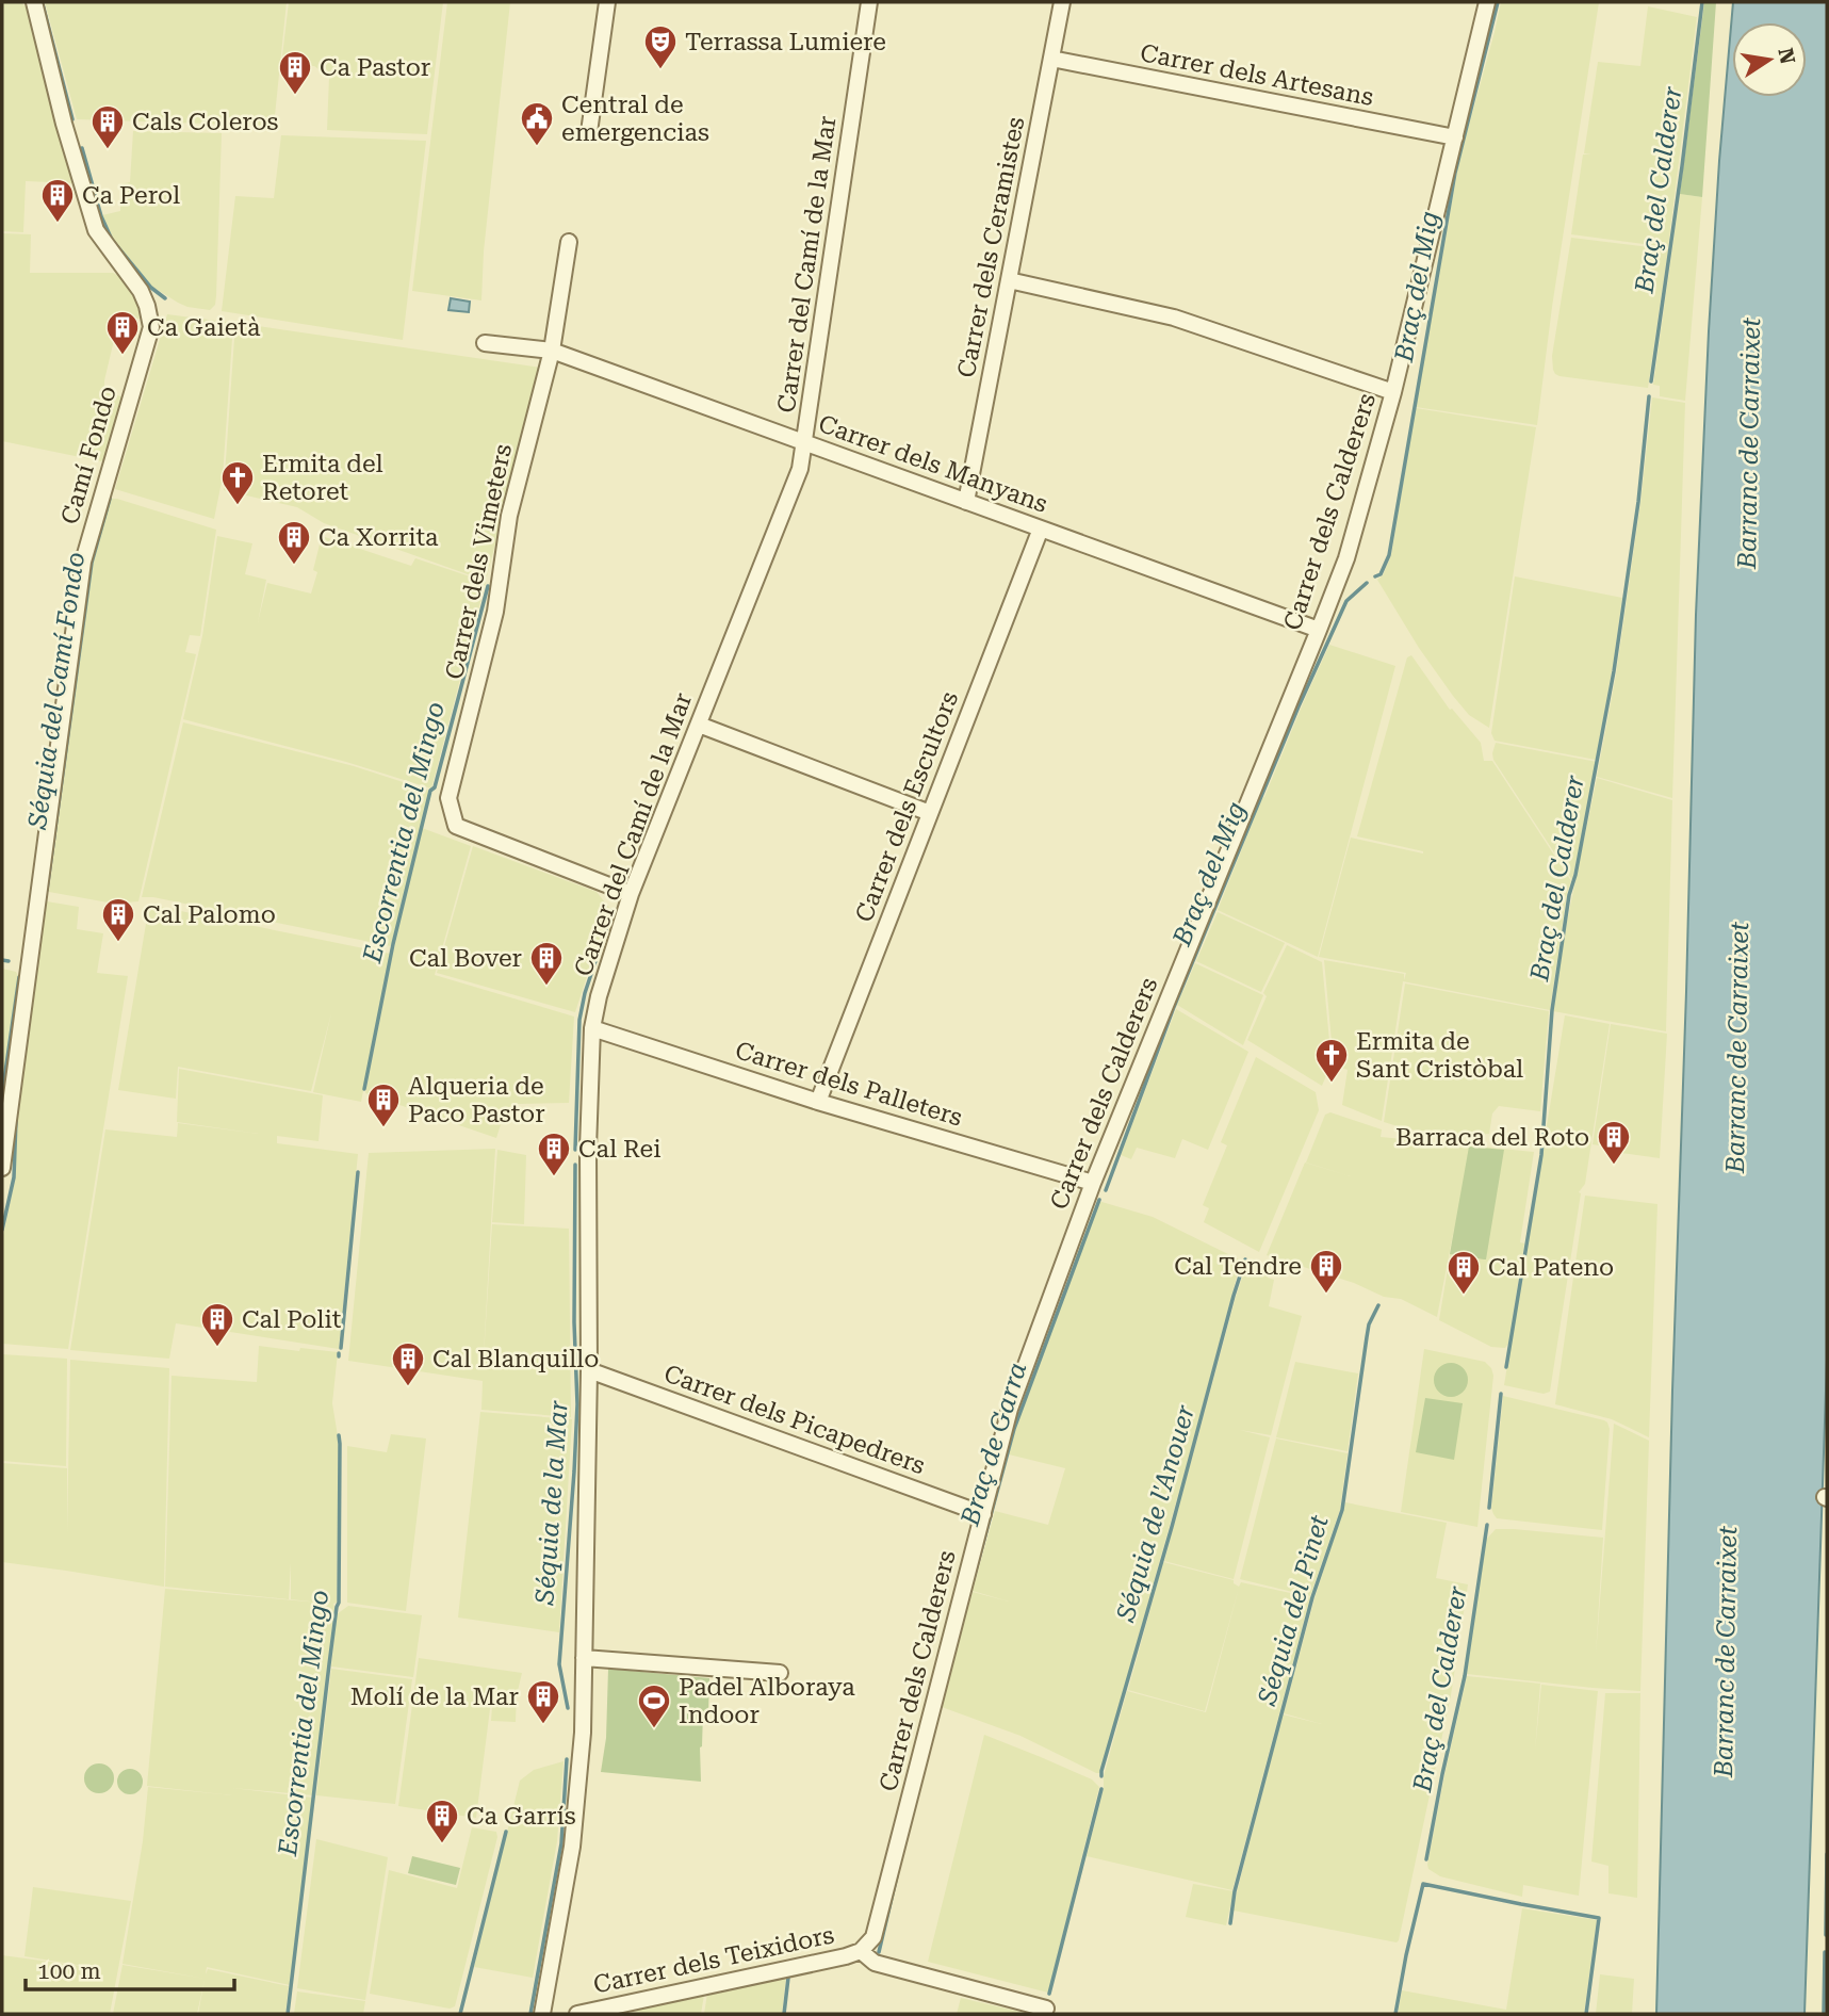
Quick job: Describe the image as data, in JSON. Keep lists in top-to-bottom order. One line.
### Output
{"streets":{"street":["Carrer dels Artesans","Carrer dels Ceramistes","Carrer del Camí de la Mar","Camí Fondo","Carrer dels Manyans","Carrer dels Calderers","Carrer dels Vimeters","Carrer dels Escultors","Carrer dels Palleters","Carrer dels Picapedrers","Carrer dels Teixidors"]},"crossings":[["Carrer dels Artesans","Carrer dels Ceramistes"],["Carrer dels Artesans","Carrer dels Calderers"],["Carrer dels Ceramistes","Carrer dels Manyans"],["Carrer del Camí de la Mar","Carrer dels Manyans"],["Carrer del Camí de la Mar","Carrer dels Vimeters"],["Carrer del Camí de la Mar","Carrer dels Palleters"],["Carrer del Camí de la Mar","Carrer dels Picapedrers"],["Carrer dels Manyans","Carrer dels Calderers"],["Carrer dels Manyans","Carrer dels Vimeters"],["Carrer dels Manyans","Carrer dels Escultors"],["Carrer dels Calderers","Carrer dels Palleters"],["Carrer dels Calderers","Carrer dels Picapedrers"],["Carrer dels Calderers","Carrer dels Teixidors"],["Carrer dels Escultors","Carrer dels Palleters"]],"water":["Braç del Calderer","Braç del Mig","Barranc de Carraixet","Séquia del Camí Fondo","Escorrentia del Mingo","Braç de Garra","Séquia de la Mar","Séquia de l'Anouer","Séquia del Pinet"],"places":{"theatre":["Terrassa Lumiere"],"building":["Ca Pastor","Cals Coleros","Ca Perol","Ca Gaietà","Ca Xorrita","Cal Palomo","Cal Bover","Alqueria de Paco Pastor","Barraca del Roto","Cal Rei","Cal Tendre","Cal Pateno","Cal Polit","Cal Blanquillo","Molí de la Mar","Ca Garrís"],"public building":["Central de emergencias"],"church":["Ermita del Retoret","Ermita de Sant Cristòbal"],"sports":["Padel Alboraya Indoor"]},"scale_bar":"100 m","north":"right"}
